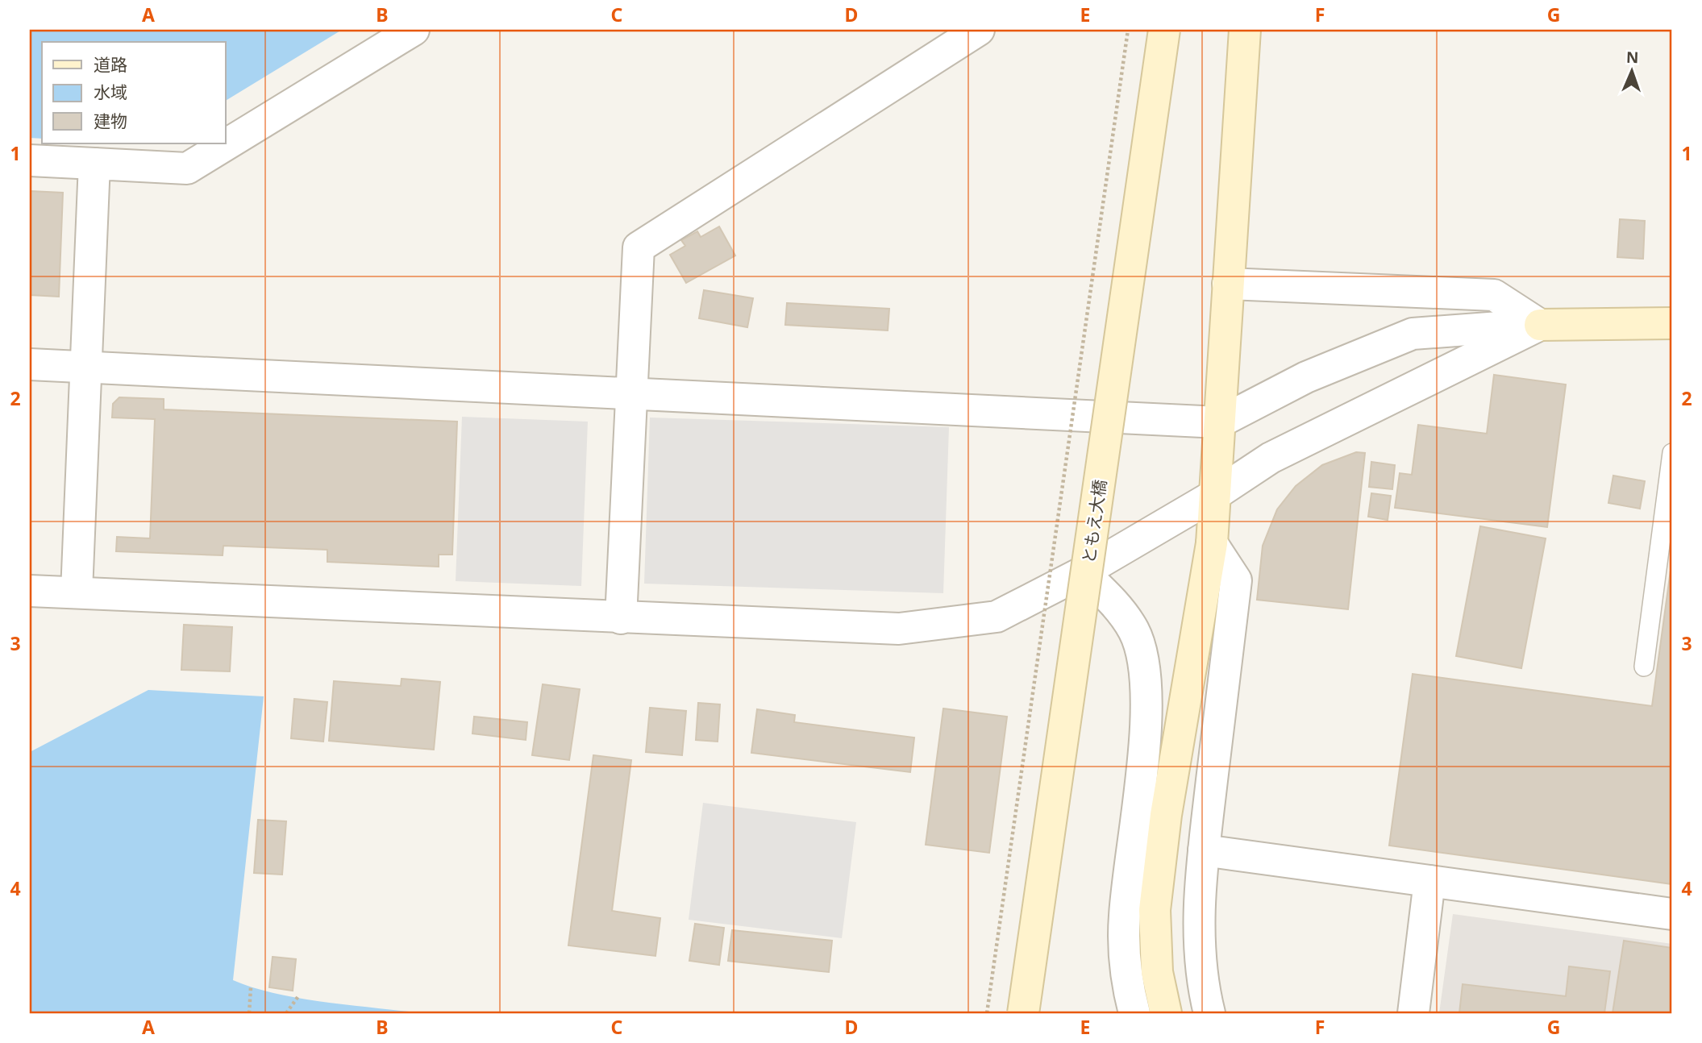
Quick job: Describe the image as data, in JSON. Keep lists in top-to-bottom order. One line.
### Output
{"streets":{"street":["ともえ大橋"]},"legend":["道路","水域","建物"],"north":"top","grid":{"columns":["A","B","C","D","E","F","G"],"rows":["1","2","3","4"]}}
